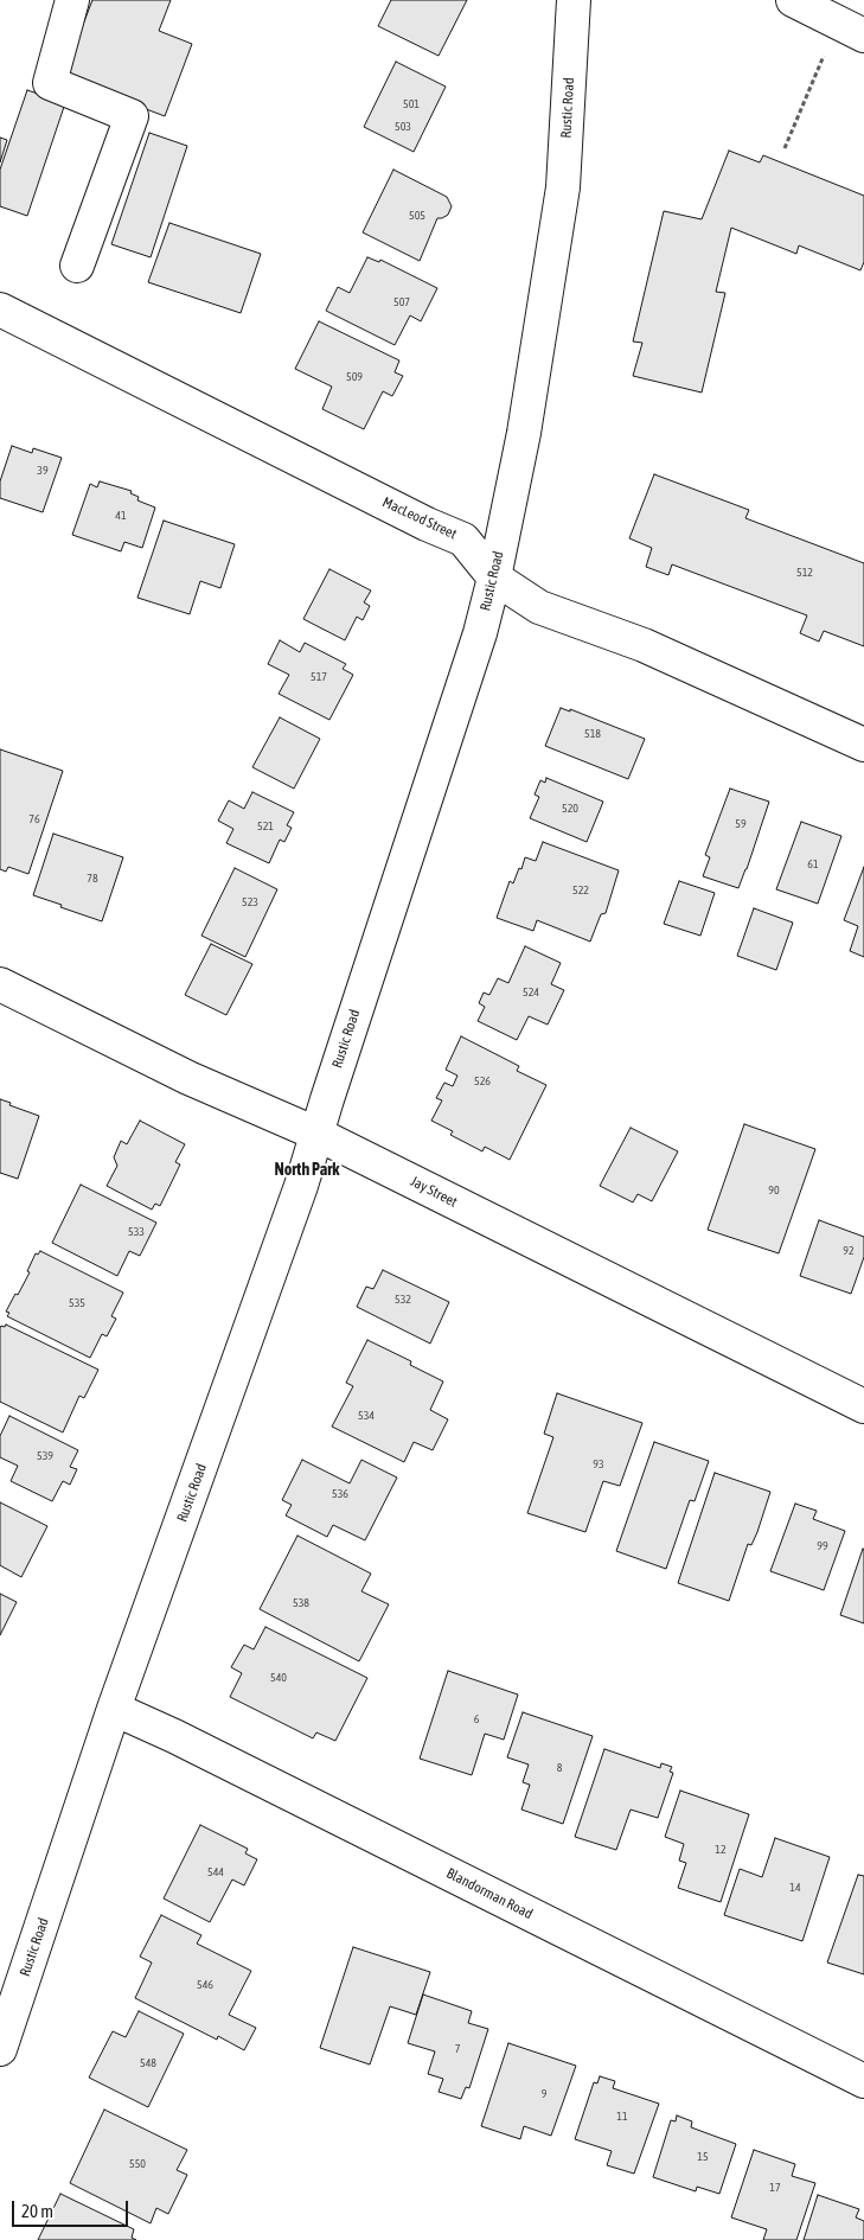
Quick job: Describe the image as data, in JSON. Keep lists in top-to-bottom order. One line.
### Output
{"streets":{"street":["Rustic Road","MacLeod Street","Jay Street","Blandorman Road"]},"crossings":[["Rustic Road","MacLeod Street"],["Rustic Road","Jay Street"],["Rustic Road","Blandorman Road"]],"districts":["North Park"],"house_numbers":["501","503","505","507","509","39","41","512","517","518","520","76","59","521","61","78","522","523","524","526","90","533","92","532","535","534","539","93","536","99","538","540","6","8","12","544","14","546","7","548","9","11","15","550","17"],"scale_bar":"20 m"}
